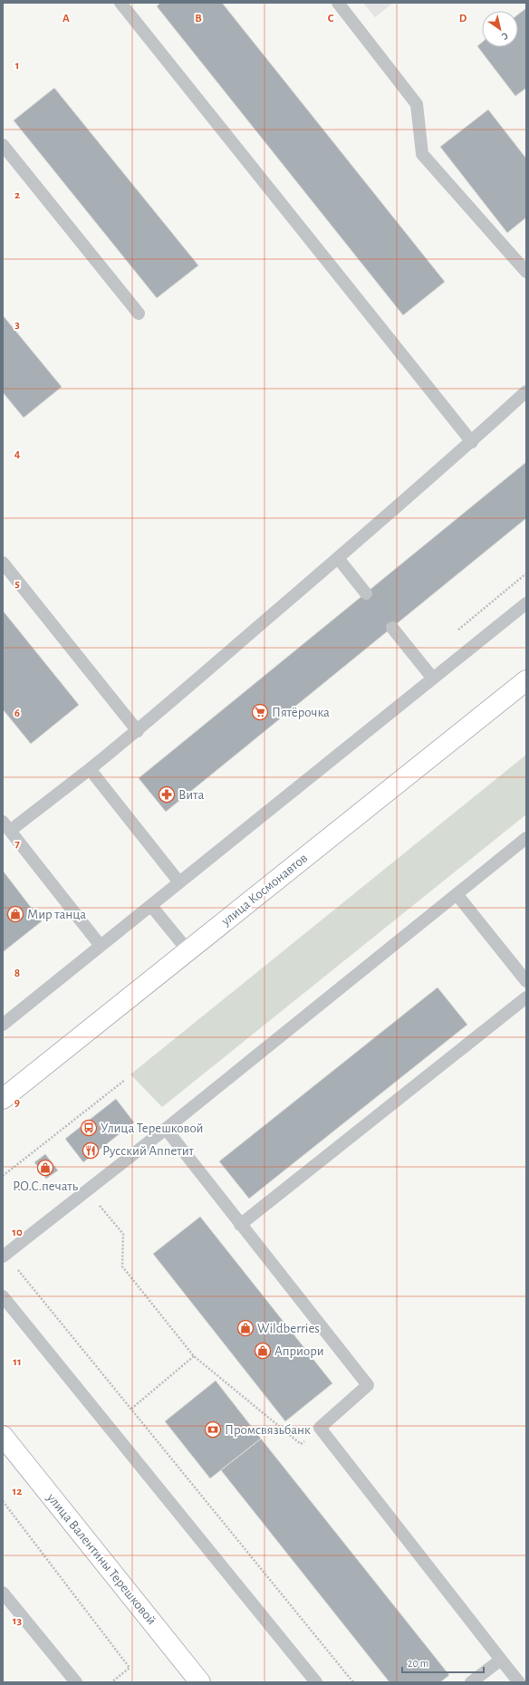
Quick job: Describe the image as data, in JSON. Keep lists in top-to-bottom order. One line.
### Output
{"streets":{"main road":["улица Космонавтов","улица Валентины Терешковой"]},"places":{"supermarket":["Пятёрочка"],"pharmacy":["Вита"],"shop":["Мир танца","Р.О.С.печать","Wildberries","Априори"],"bus stop":["Улица Терешковой"],"restaurant":["Русский Аппетит"],"bank":["Промсвязьбанк"]},"scale_bar":"20 m","north":"bottom right","grid":{"columns":["A","B","C","D"],"rows":["1","2","3","4","5","6","7","8","9","10","11","12","13"]}}
